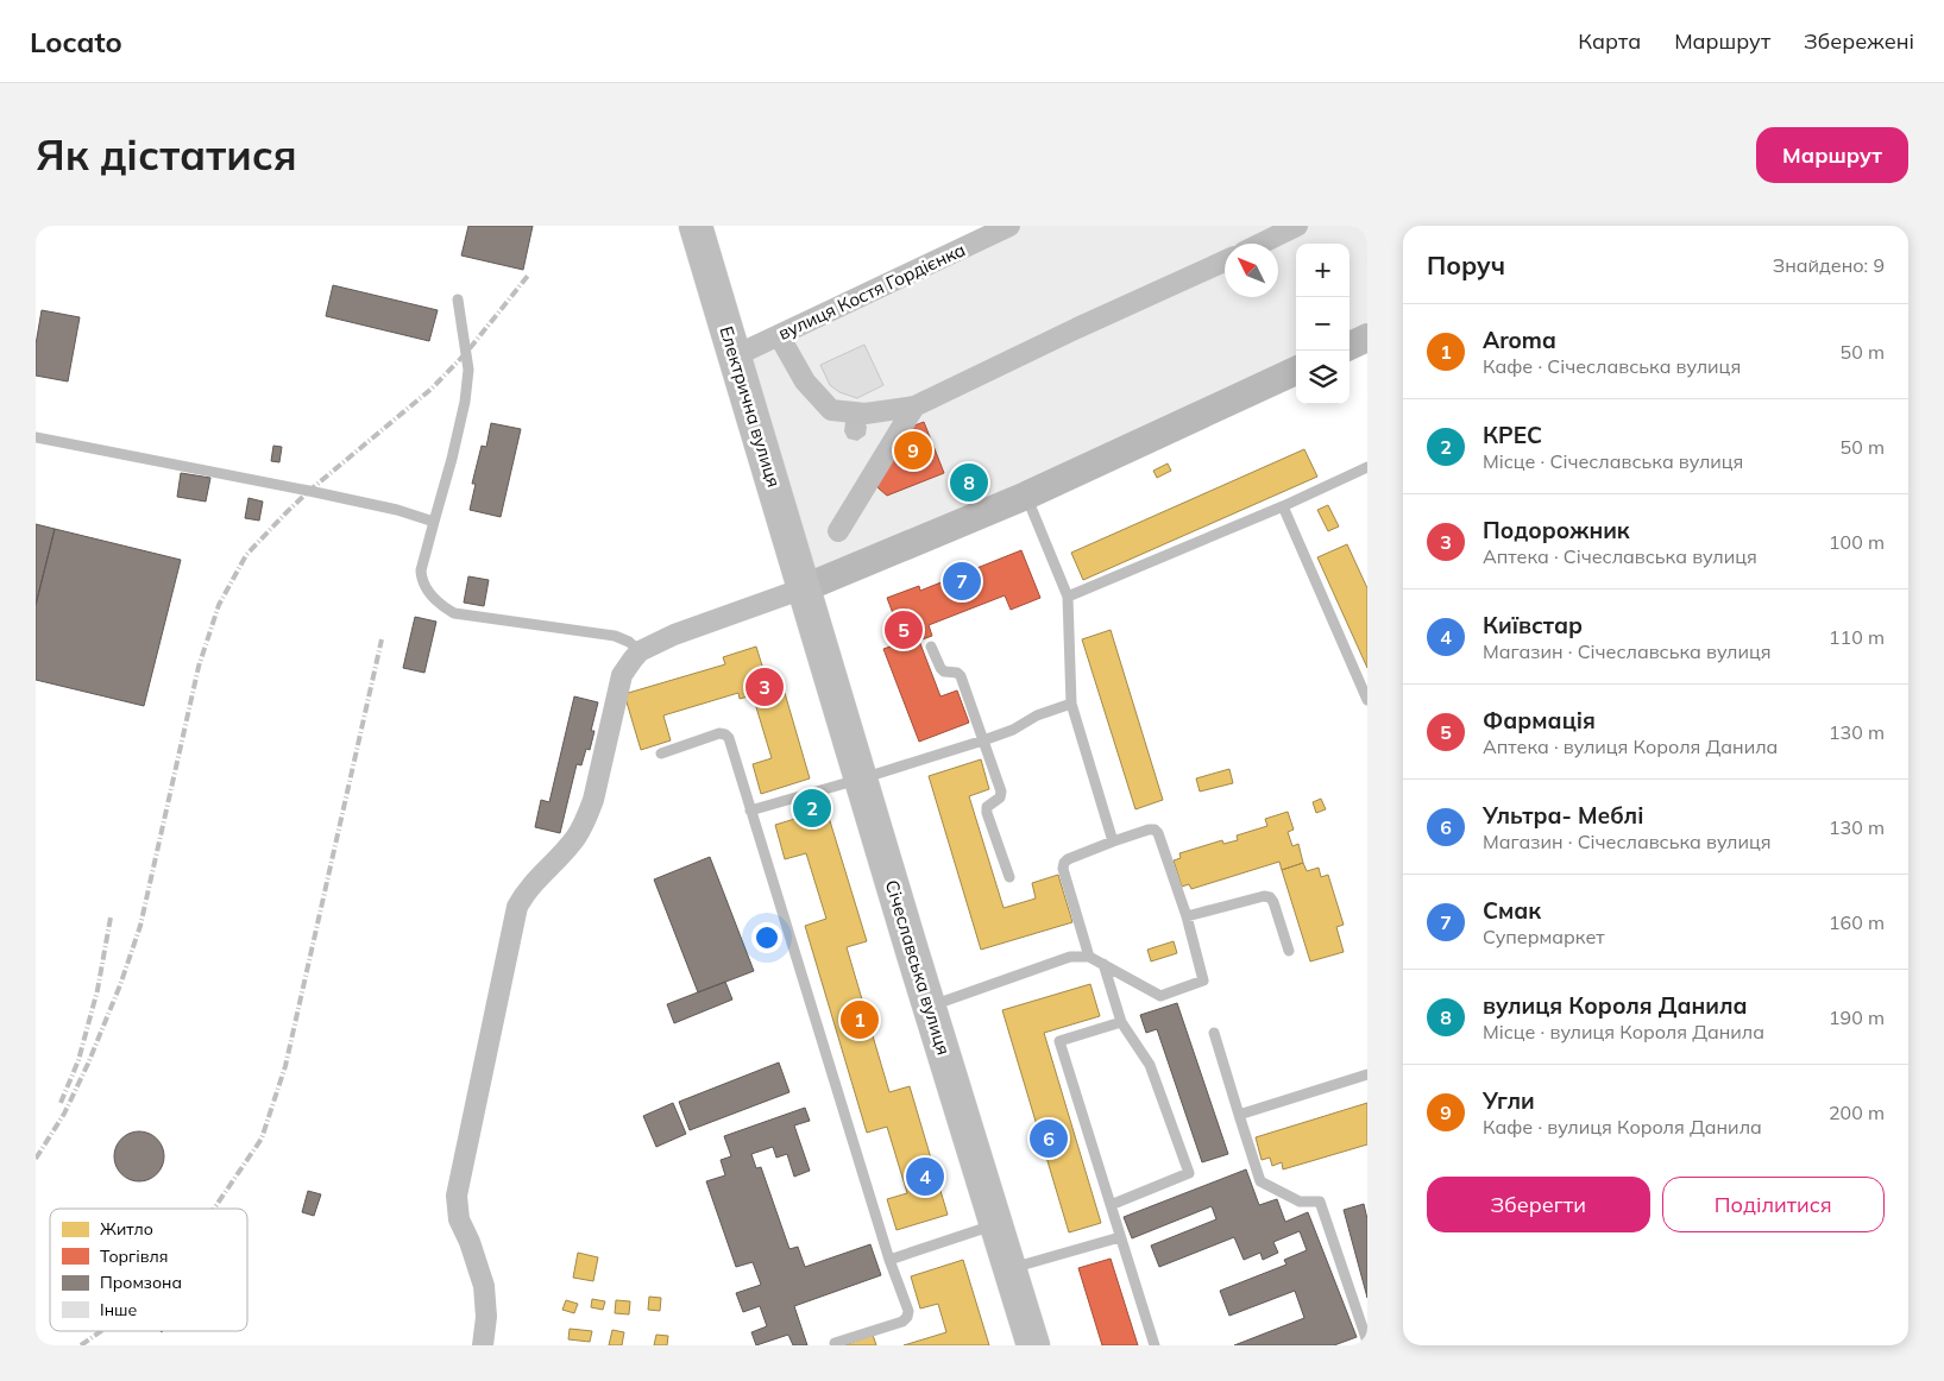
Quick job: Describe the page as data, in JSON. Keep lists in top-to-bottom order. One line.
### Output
{"streets":{"main road":["Електрична вулиця","Січеславська вулиця"],"street":["вулиця Костя Гордієнка"]},"crossings":[["вулиця Костя Гордієнка","Електрична вулиця"],["Електрична вулиця","Січеславська вулиця"]],"legend":["Житло","Торгівля","Промзона","Інше"],"north":"top left","page":{"header":"Locato","nav":["Карта","Маршрут","Збережені"],"buttons":["Маршрут",["Зберегти","Поділитися"]],"title":"Як дістатися","heading":["Поруч","Знайдено: 9"],"map_buttons":["+","−"],"list":[{"mark":"1","name":"Aroma","note":"Кафе · Січеславська вулиця","value":"50 m"},{"mark":"2","name":"КРЕС","note":"Місце · Січеславська вулиця","value":"50 m"},{"mark":"3","name":"Подорожник","note":"Аптека · Січеславська вулиця","value":"100 m"},{"mark":"4","name":"Київстар","note":"Магазин · Січеславська вулиця","value":"110 m"},{"mark":"5","name":"Фармація","note":"Аптека · вулиця Короля Данила","value":"130 m"},{"mark":"6","name":"Ультра- Меблі","note":"Магазин · Січеславська вулиця","value":"130 m"},{"mark":"7","name":"Смак","note":"Супермаркет","value":"160 m"},{"mark":"8","name":"вулиця Короля Данила","note":"Місце · вулиця Короля Данила","value":"190 m"},{"mark":"9","name":"Угли","note":"Кафе · вулиця Короля Данила","value":"200 m"}],"pins":["9","8","7","5","3","2","1","6","4"]}}
